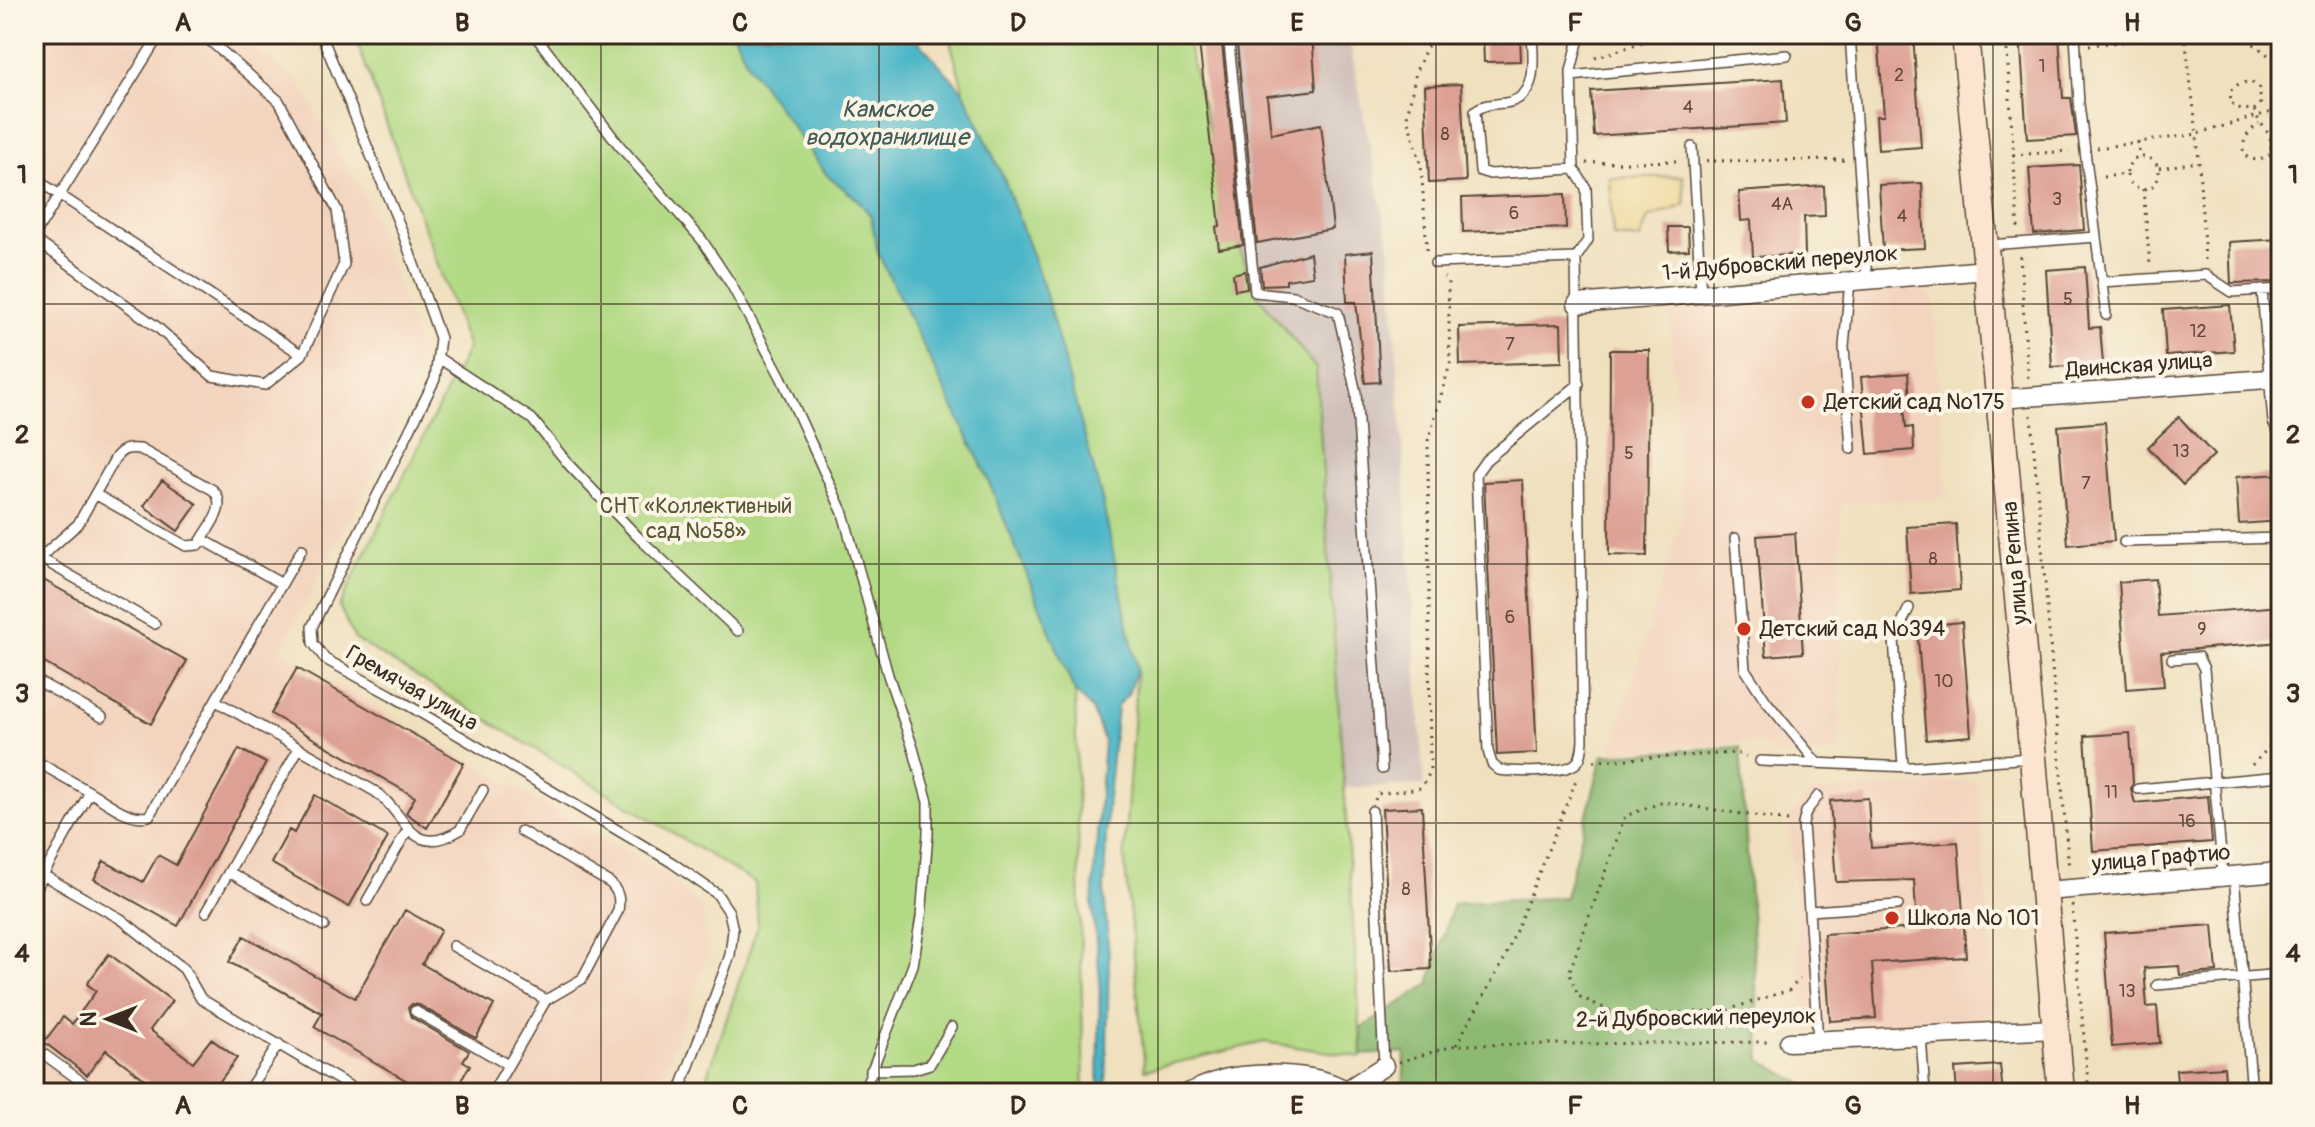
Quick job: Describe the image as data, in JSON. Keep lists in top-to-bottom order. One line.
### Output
{"streets":{"main road":["улица Репина"],"street":["1-й Дубровский переулок","Двинская улица","улица Графтио","2-й Дубровский переулок"],"lane":["Гремячая улица"]},"crossings":[["1-й Дубровский переулок","улица Репина"],["Двинская улица","улица Репина"],["улица Репина","улица Графтио"],["улица Репина","2-й Дубровский переулок"]],"water":["Камское водохранилище"],"parks":["СНТ «Коллективный сад №58»"],"places":["Детский сад №175","Детский сад №394","Школа № 101"],"house_numbers":["1","2","4","8","3","4А","6","4","5","12","7","13","5","7","8","6","9","10","11","16","8","13"],"north":"left","grid":{"columns":["A","B","C","D","E","F","G","H"],"rows":["1","2","3","4"]}}
